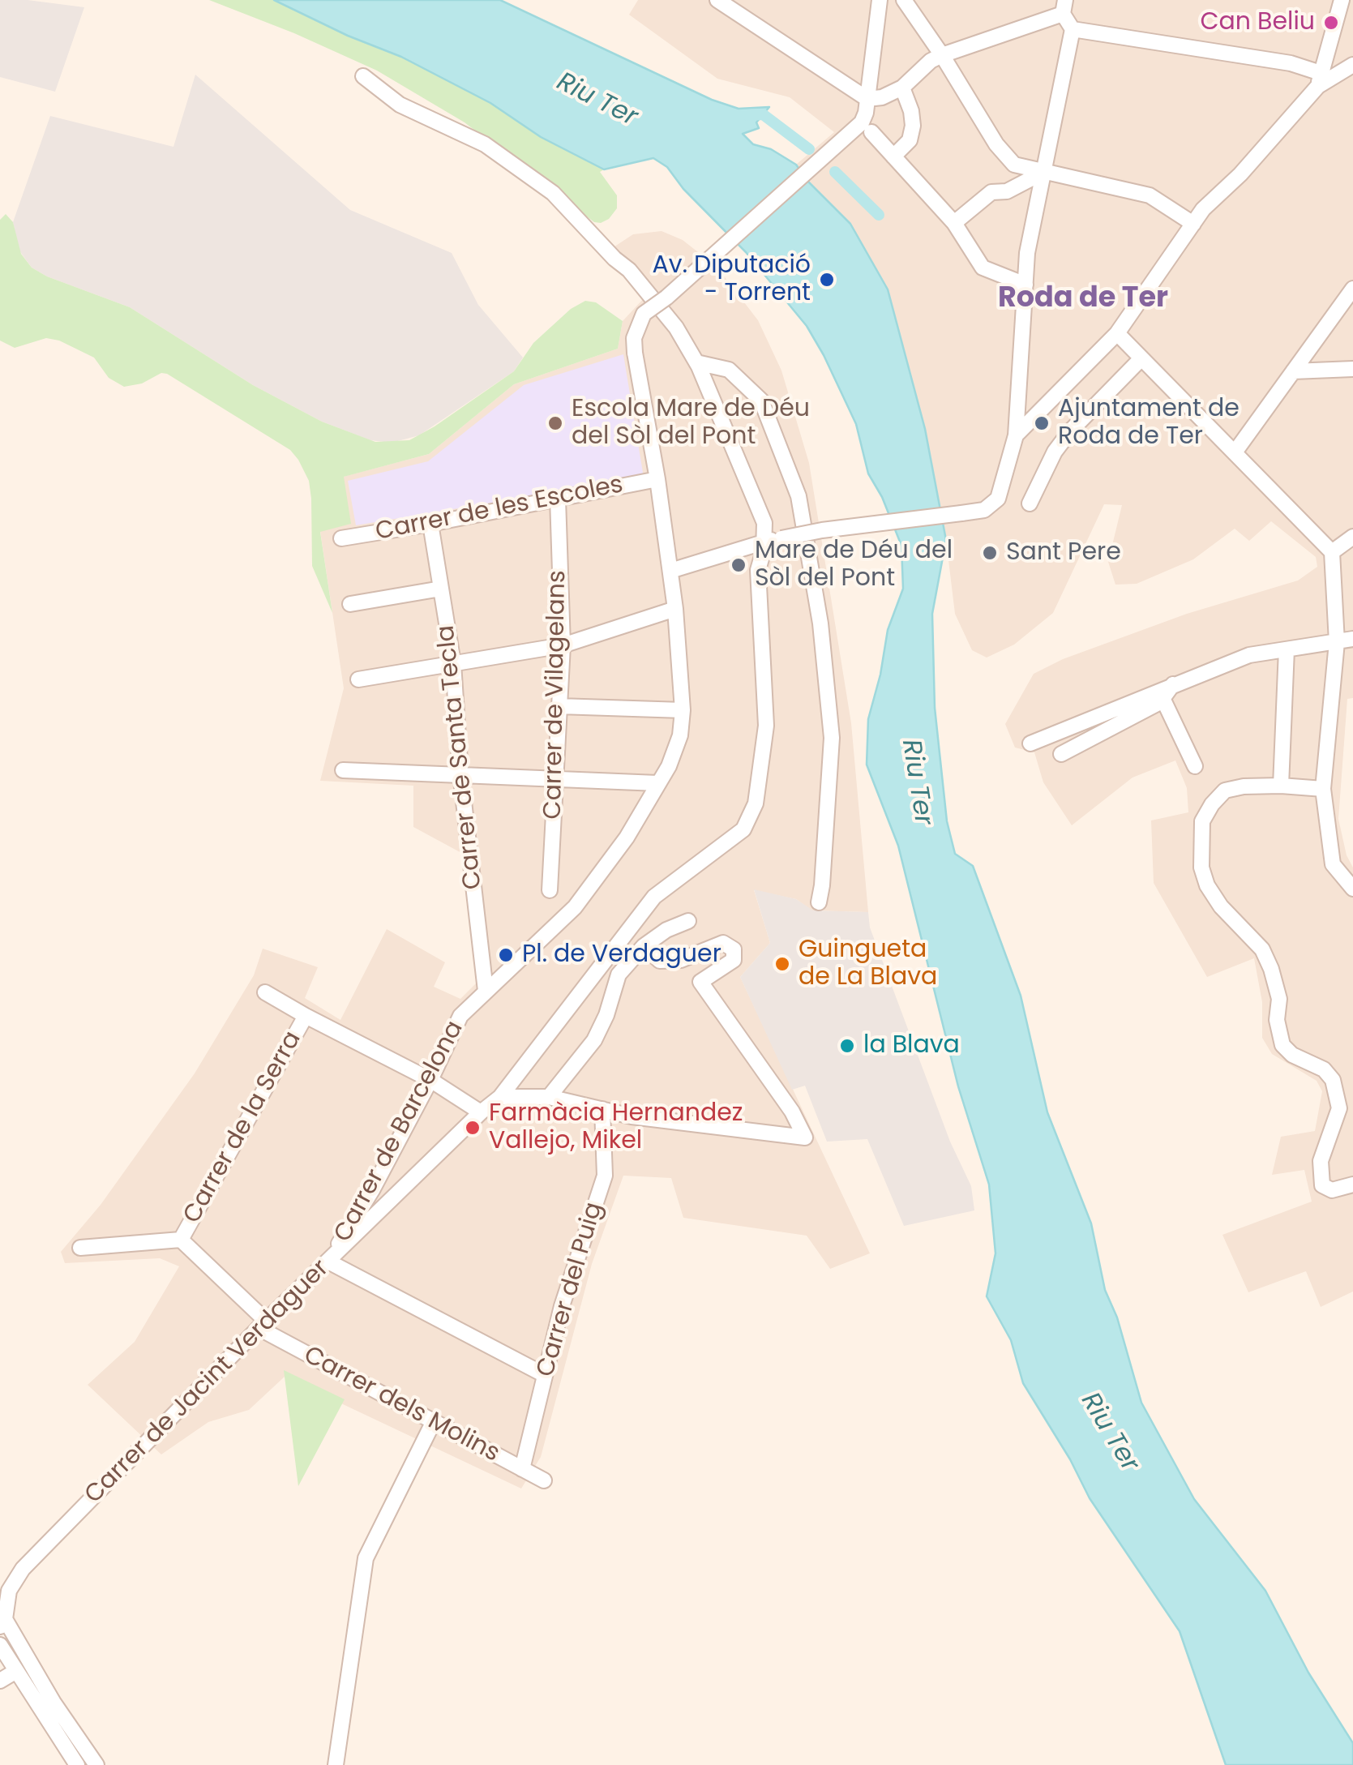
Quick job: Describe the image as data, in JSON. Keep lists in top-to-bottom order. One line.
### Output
{"streets":{"street":["Carrer de les Escoles","Carrer de Vilagelans","Carrer de Santa Tecla","Carrer de la Serra","Carrer de Barcelona","Carrer del Puig","Carrer de Jacint Verdaguer","Carrer dels Molins"]},"crossings":[["Carrer de les Escoles","Carrer de Vilagelans"],["Carrer de les Escoles","Carrer de Santa Tecla"],["Carrer de les Escoles","Carrer de Barcelona"],["Carrer de Santa Tecla","Carrer de Barcelona"],["Carrer de la Serra","Carrer de Jacint Verdaguer"],["Carrer de la Serra","Carrer dels Molins"],["Carrer de Barcelona","Carrer de Jacint Verdaguer"],["Carrer del Puig","Carrer dels Molins"],["Carrer de Jacint Verdaguer","Carrer dels Molins"]],"districts":["Roda de Ter"],"water":["Riu Ter"],"places":["Can Beliu","Av. Diputació - Torrent","Escola Mare de Déu del Sòl del Pont","Ajuntament de Roda de Ter","Sant Pere","Mare de Déu del Sòl del Pont","Pl. de Verdaguer","Guingueta de La Blava","la Blava","Farmàcia Hernandez Vallejo, Mikel"]}
